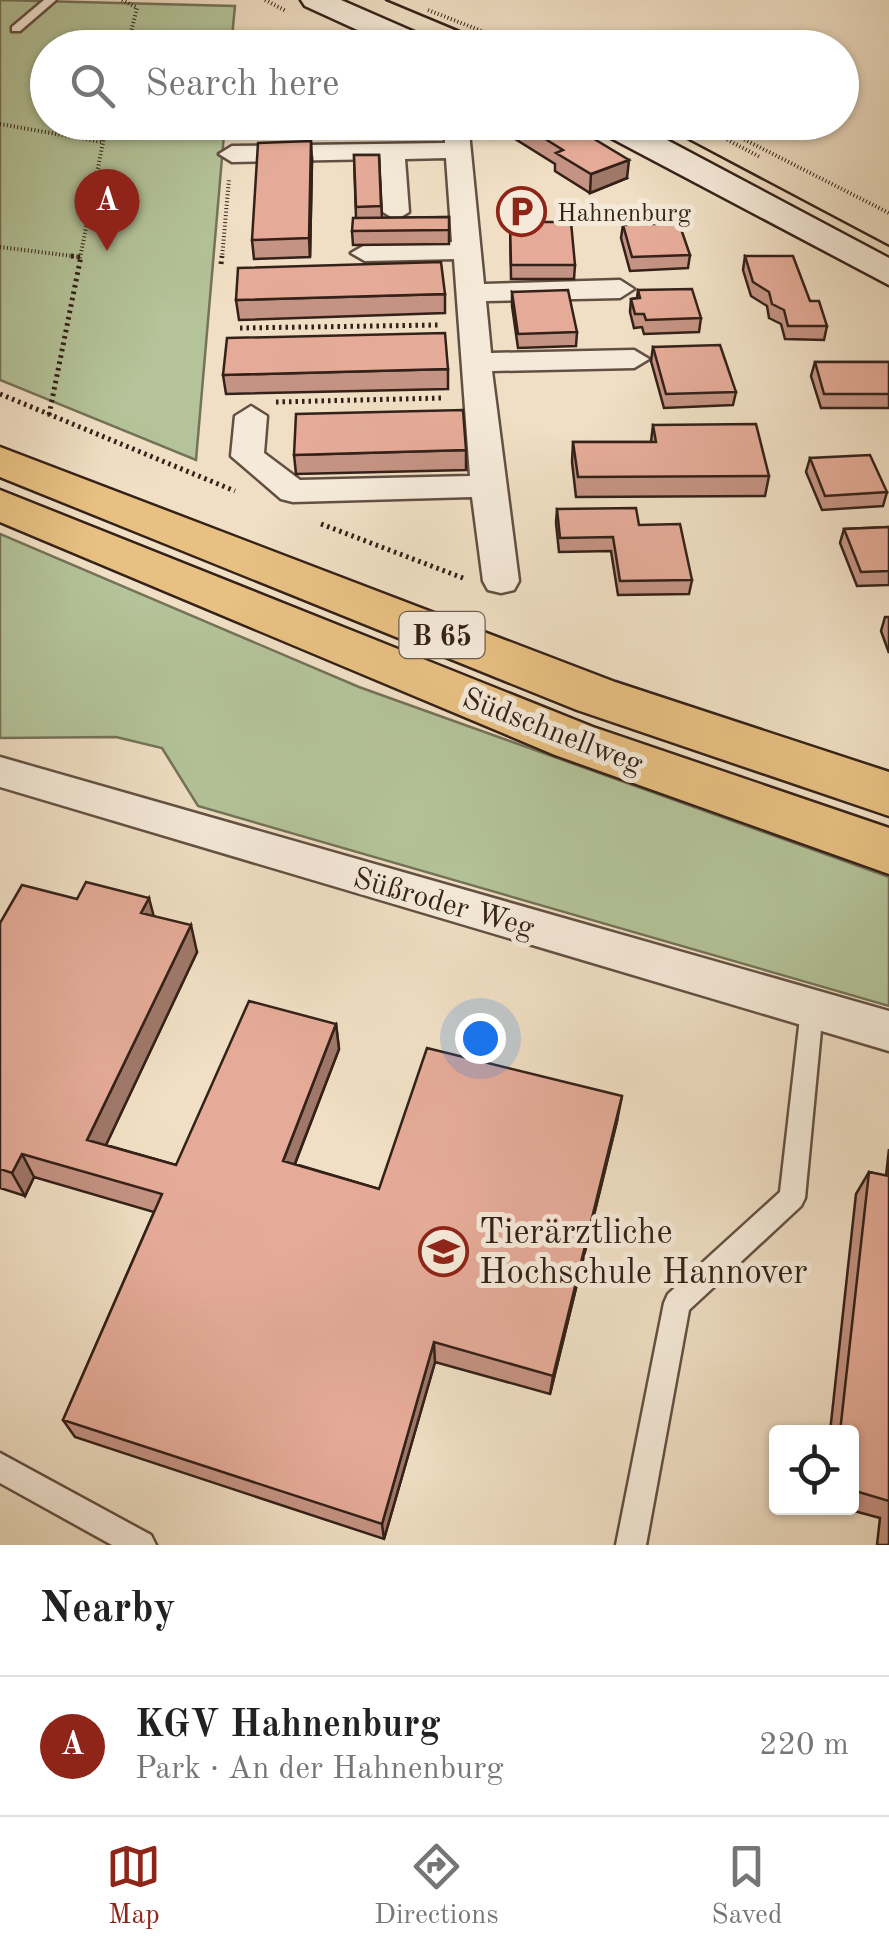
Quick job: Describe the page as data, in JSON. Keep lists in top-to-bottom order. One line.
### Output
{"streets":{"highway":["B 65","Südschnellweg"],"street":["Süßroder Weg"]},"places":{"parking":["Hahnenburg"],"school or university":["Tierärztliche Hochschule Hannover"]},"page":{"search":"Search here","pins":"A","heading":"Nearby","list":[{"mark":"A","name":"KGV Hahnenburg","note":"Park · An der Hahnenburg","value":"220 m"}],"nav":["Map","Directions","Saved"]}}
